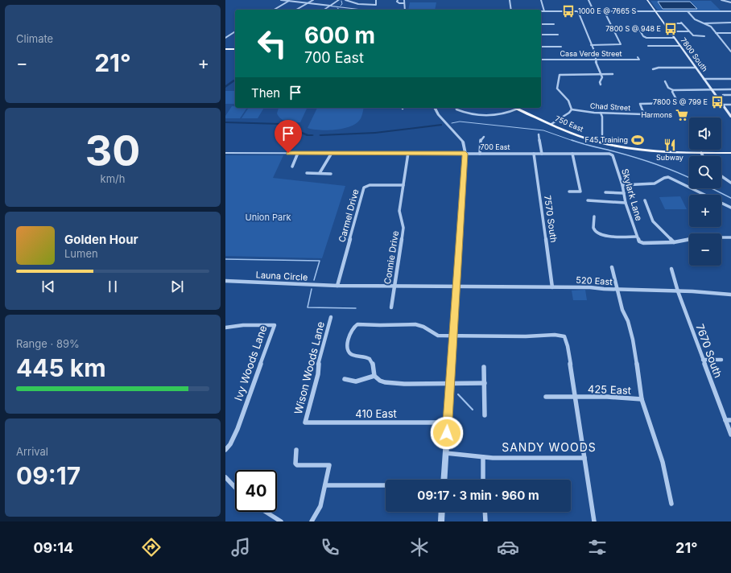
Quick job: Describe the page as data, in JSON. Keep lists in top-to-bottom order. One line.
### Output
{"streets":{"main road":["7800 South","750 East"],"street":["Casa Verde Street","Chad Street","700 East","Skylark Lane","Carmel Drive","7570 South","Connie Drive","Launa Circle","520 East","7670 South","Ivy Woods Lane","Wison Woods Lane","425 East","410 East"]},"crossings":[["700 East","Skylark Lane"],["700 East","7570 South"],["700 East","Connie Drive"],["Carmel Drive","Connie Drive"],["Carmel Drive","Launa Circle"],["7570 South","520 East"],["Connie Drive","Launa Circle"],["Connie Drive","520 East"],["Launa Circle","520 East"],["520 East","7670 South"],["Wison Woods Lane","410 East"]],"districts":["SANDY WOODS"],"parks":["Union Park"],"places":{"bus stop":["1000 E @ 7665 S","7800 S @ 948 E","7800 S @ 799 E"],"supermarket":["Harmons"],"sports":["F45 Training"],"restaurant":["Subway"]},"page":{"tile":["Climate",["30","km/h"],["Range · 89%","445 km"],["Arrival","09:17"]],"turn":["600 m","700 East"],"heat":["−","21°","+"],"then":"Then","map_buttons":["+","−"],"song":["Golden Hour","Lumen"],"limit":"40","trip":"09:17 · 3 min · 960 m","tabs":["09:14","21°"]}}
